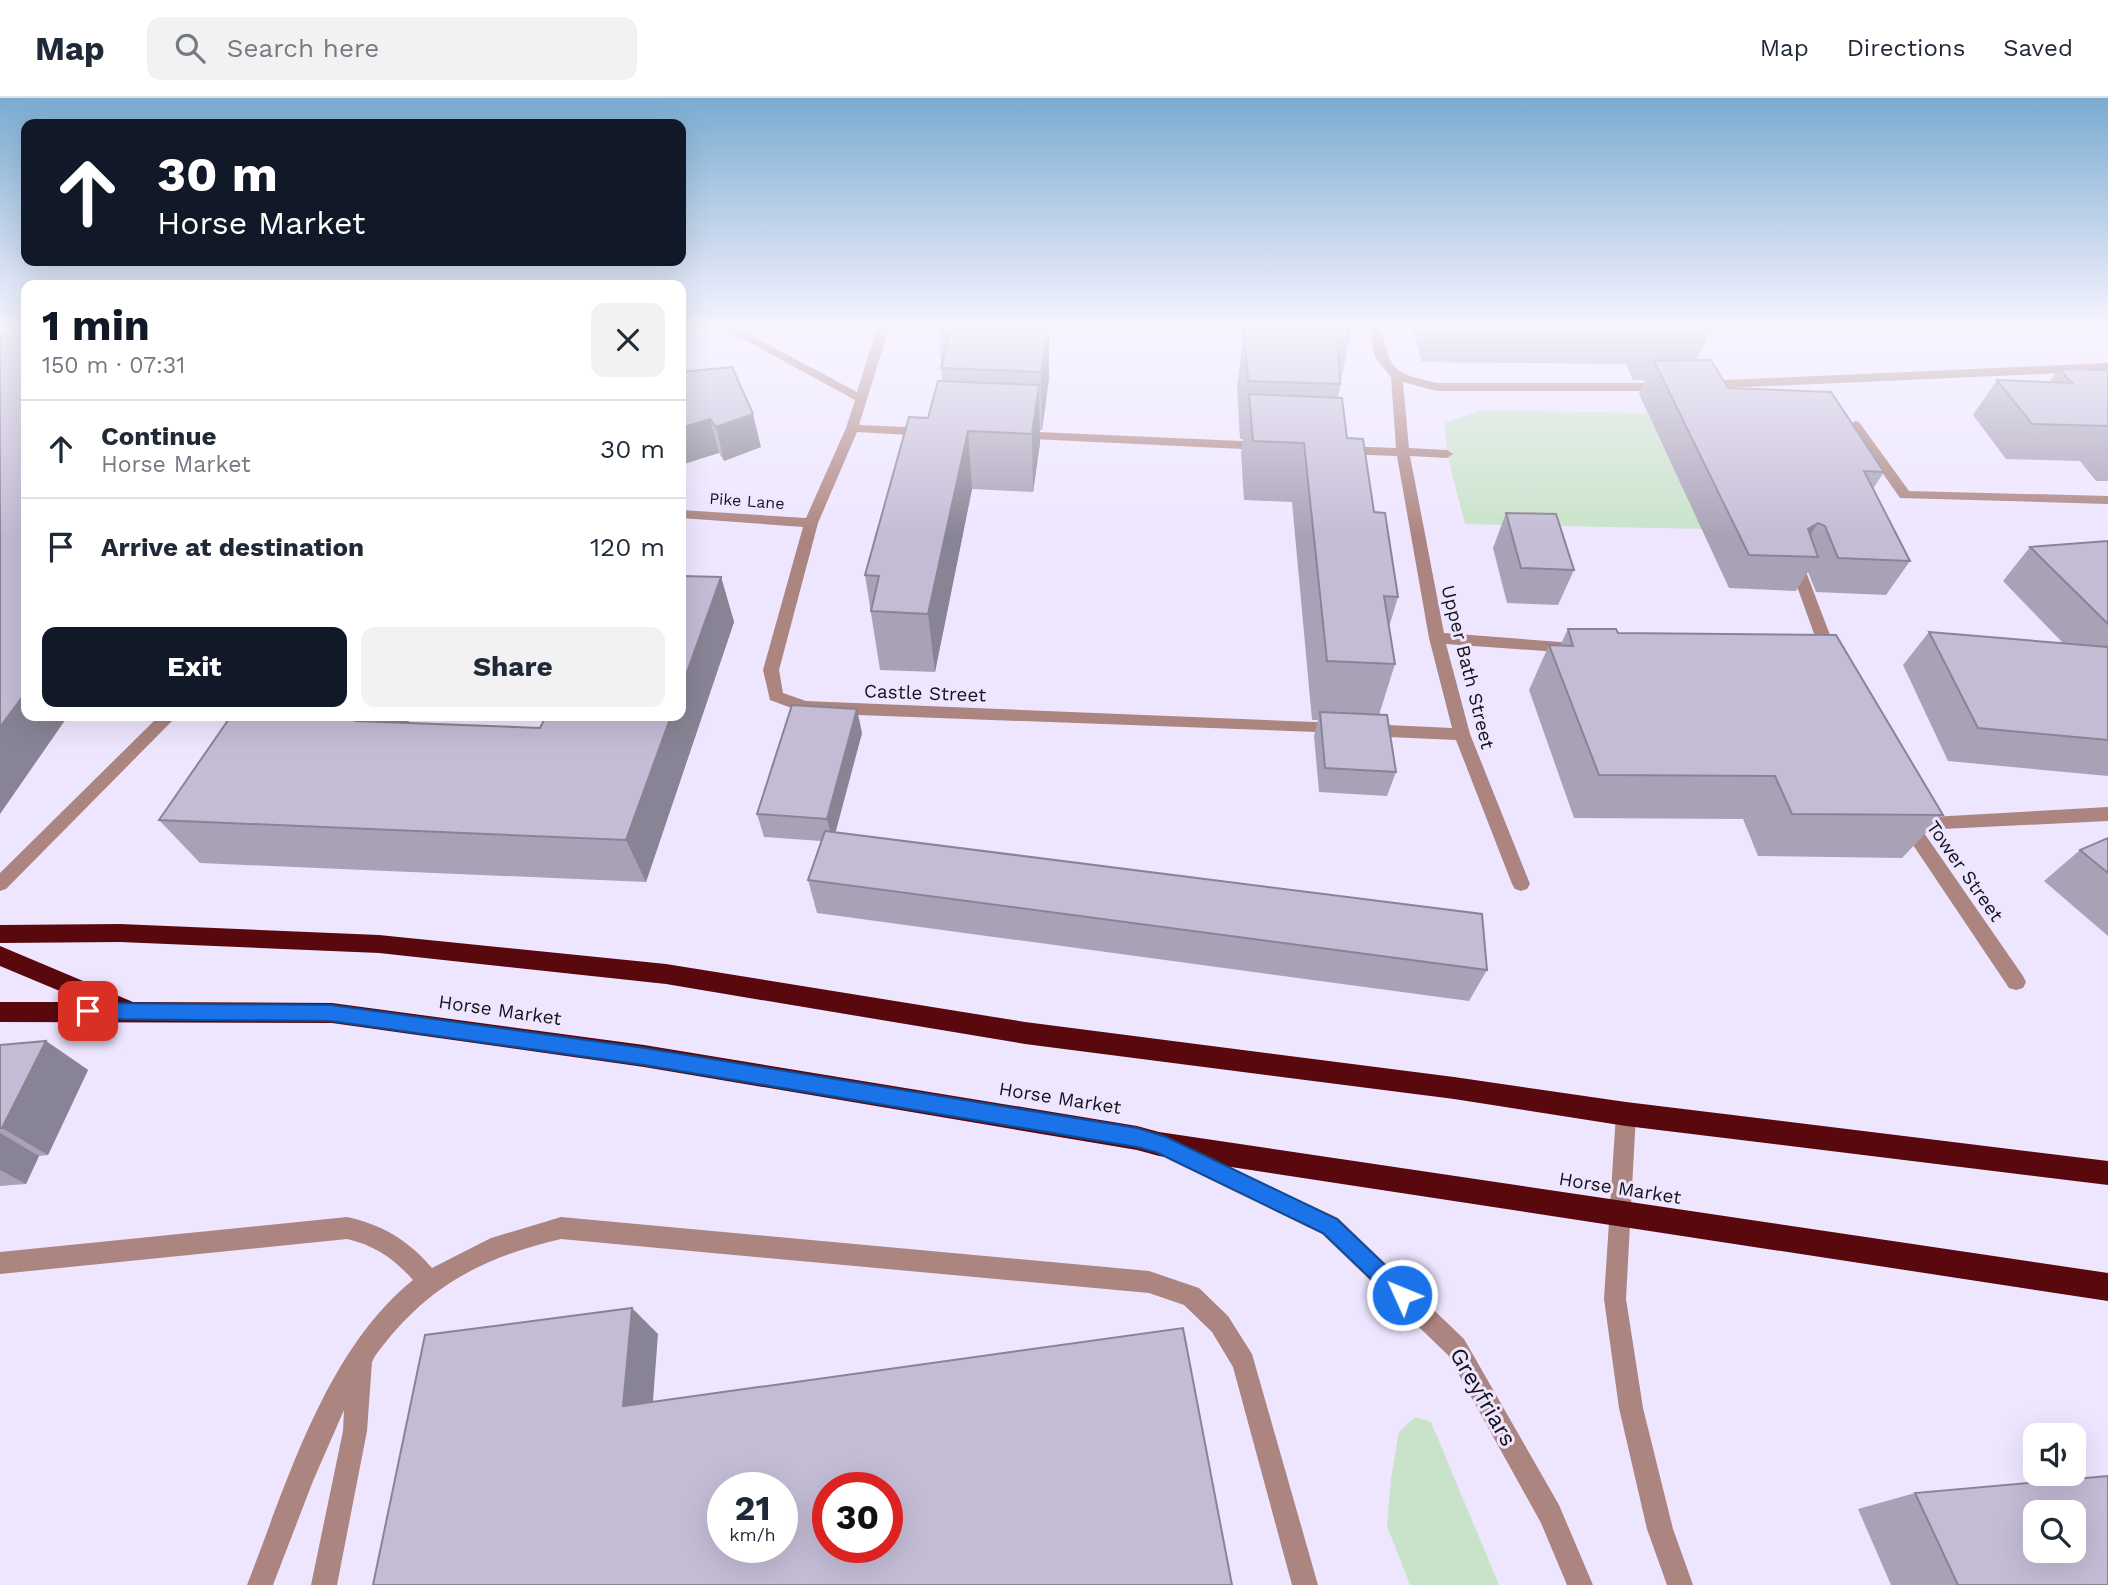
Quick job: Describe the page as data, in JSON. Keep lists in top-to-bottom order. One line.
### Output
{"streets":{"highway":["Horse Market"],"street":["Pike Lane","Upper Bath Street","Castle Street","Tower Street","Greyfriars"]},"crossings":[["Pike Lane","Castle Street"],["Upper Bath Street","Castle Street"],["Horse Market","Greyfriars"]],"page":{"header":"Map","search":"Search here","nav":["Map","Directions","Saved"],"turn":["30 m","Horse Market"],"heading":["1 min","150 m · 07:31"],"list":[{"name":"Continue","note":"Horse Market","value":"30 m"},{"name":"Arrive at destination","value":"120 m"}],"buttons":["Exit","Share"],"speed":"21 km/h","limit":"30"}}
